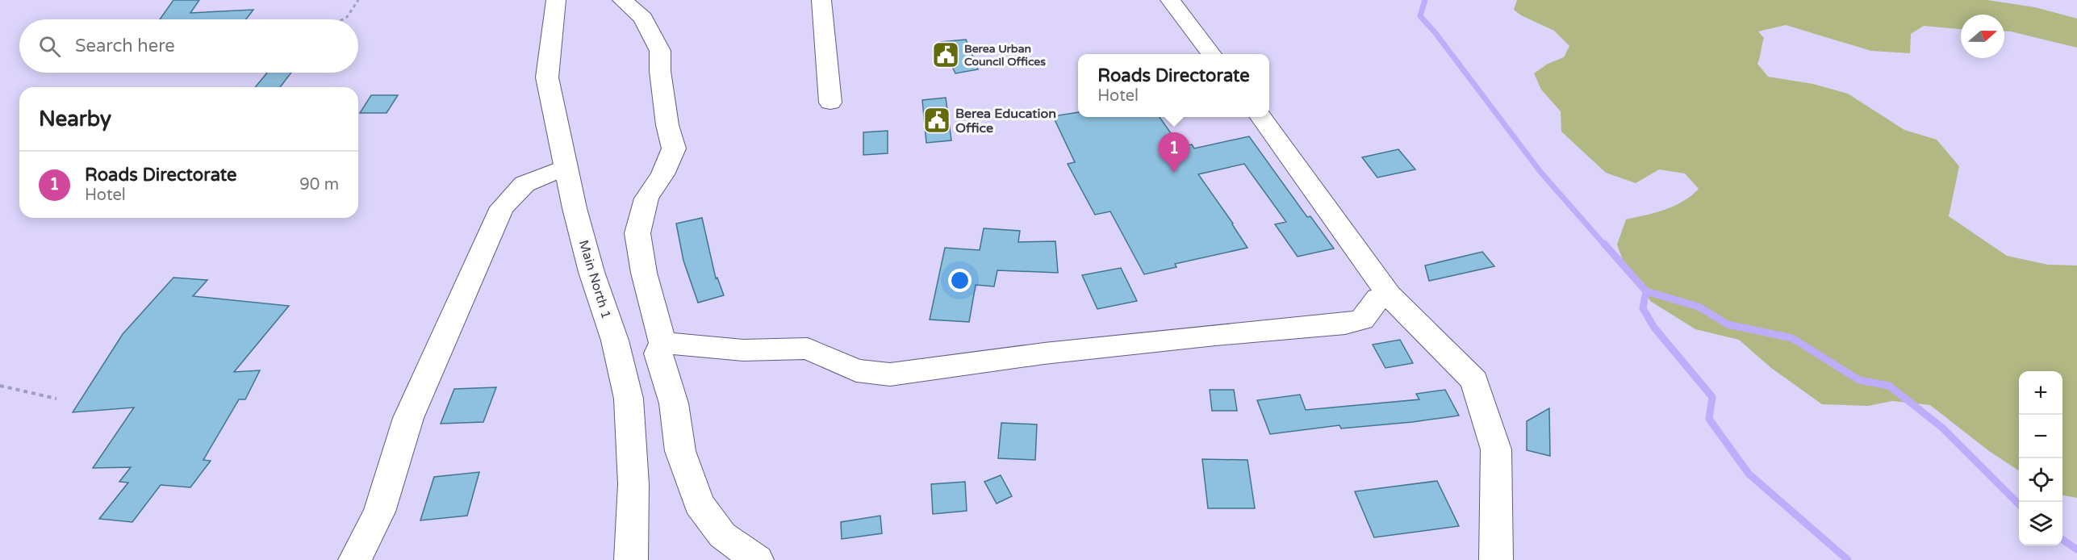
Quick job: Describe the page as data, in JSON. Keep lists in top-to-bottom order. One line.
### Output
{"streets":{"street":["Main North 1"]},"places":{"public building":["Berea Urban Council Offices","Berea Education Office"]},"north":"right","page":{"search":"Search here","popup":["Roads Directorate","Hotel"],"heading":"Nearby","pins":"1","list":[{"mark":"1","name":"Roads Directorate","note":"Hotel","value":"90 m"}],"map_buttons":["+","−"]}}
